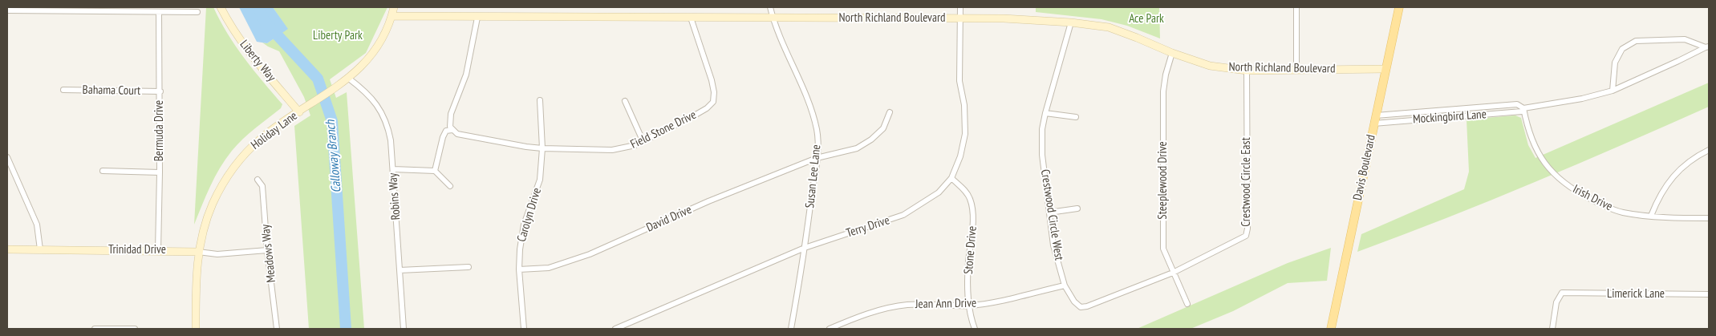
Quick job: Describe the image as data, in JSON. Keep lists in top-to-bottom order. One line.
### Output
{"streets":{"main road":["Davis Boulevard"],"street":["North Richland Boulevard","Liberty Way","Bahama Court","Mockingbird Lane","Field Stone Drive","Bermuda Drive","Holiday Lane","Susan Lee Lane","Steeplewood Drive","Crestwood Circle East","Robins Way","Irish Drive","Carolyn Drive","Crestwood Circle West","David Drive","Terry Drive","Trinidad Drive","Stone Drive","Meadows Way","Limerick Lane","Jean Ann Drive"]},"crossings":[["North Richland Boulevard","Field Stone Drive"],["North Richland Boulevard","Holiday Lane"],["North Richland Boulevard","Davis Boulevard"],["North Richland Boulevard","Susan Lee Lane"],["North Richland Boulevard","Steeplewood Drive"],["North Richland Boulevard","Crestwood Circle East"],["North Richland Boulevard","Crestwood Circle West"],["North Richland Boulevard","Terry Drive"],["Liberty Way","Holiday Lane"],["Bahama Court","Bermuda Drive"],["Mockingbird Lane","Davis Boulevard"],["Mockingbird Lane","Irish Drive"],["Field Stone Drive","Carolyn Drive"],["Bermuda Drive","Trinidad Drive"],["Holiday Lane","Robins Way"],["Holiday Lane","Trinidad Drive"],["Susan Lee Lane","David Drive"],["Susan Lee Lane","Terry Drive"],["Steeplewood Drive","Crestwood Circle East"],["Steeplewood Drive","Crestwood Circle West"],["Crestwood Circle East","Crestwood Circle West"],["Carolyn Drive","David Drive"],["Crestwood Circle West","Jean Ann Drive"],["Terry Drive","Stone Drive"],["Trinidad Drive","Meadows Way"],["Stone Drive","Jean Ann Drive"]],"water":["Calloway Branch"],"parks":["Ace Park","Liberty Park"]}
